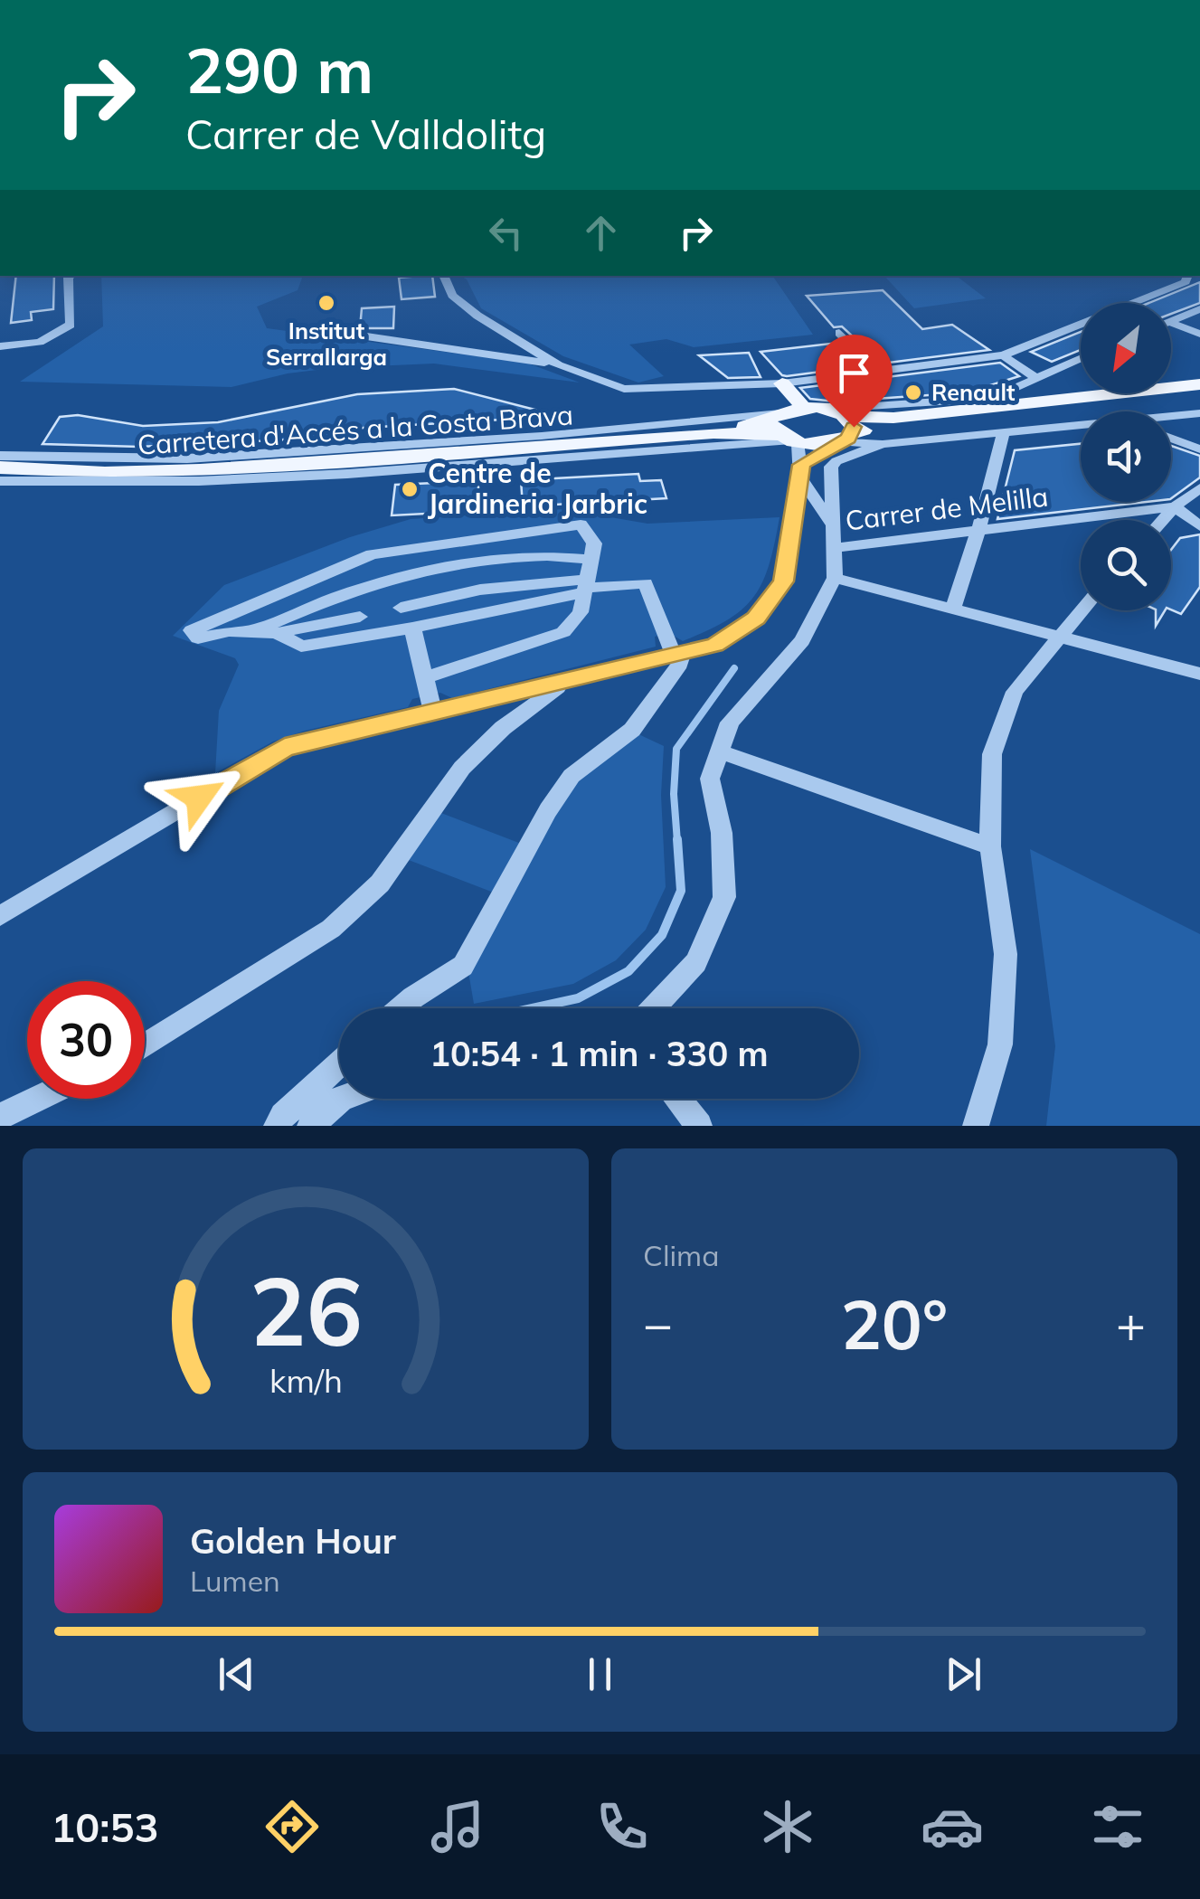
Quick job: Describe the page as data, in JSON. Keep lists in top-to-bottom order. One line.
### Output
{"streets":{"main road":["Carretera d'Accés a la Costa Brava"],"street":["Carrer de Melilla"]},"places":["Institut Serrallarga","Renault","Centre de Jardineria Jarbric"],"north":"bottom left","page":{"turn":["290 m","Carrer de Valldolitg"],"limit":"30","trip":"10:54 · 1 min · 330 m","tile":"Clima","heat":["−","20°","+"],"song":["Golden Hour","Lumen"],"tabs":"10:53","gauge":["26","km/h"]}}
